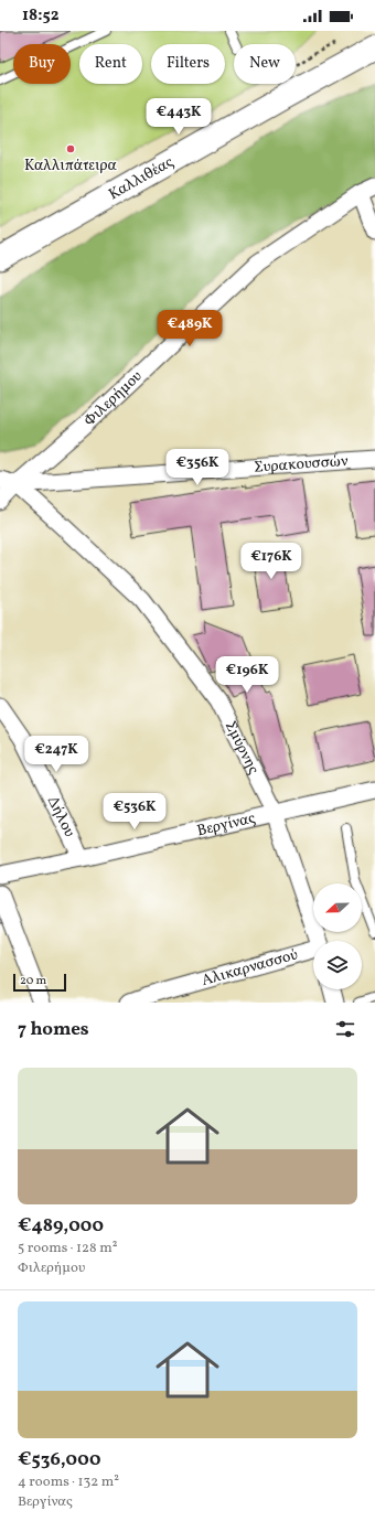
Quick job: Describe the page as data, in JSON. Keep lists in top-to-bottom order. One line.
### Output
{"streets":{"main road":["Καλλιθέας"],"street":["Φιλερήμου","Συρακουσσών","Σμύρνης","Δήλου","Βεργίνας","Αλικαρνασσού"]},"crossings":[["Φιλερήμου","Συρακουσσών"],["Φιλερήμου","Σμύρνης"],["Συρακουσσών","Σμύρνης"],["Σμύρνης","Βεργίνας"],["Δήλου","Βεργίνας"]],"places":["Καλλιπάτειρα"],"scale_bar":"20 m","north":"left","page":{"status":"18:52","chip":["Buy","Rent","Filters","New"],"price":["€443K","€489K","€356K","€176K","€196K","€247K","€536K"],"scale":"20 m","heading":"7 homes","list":[{"name":"€489,000","note":"5 rooms · 128 m² · Φιλερήμου"},{"name":"€536,000","note":"4 rooms · 132 m² · Βεργίνας"}]}}
